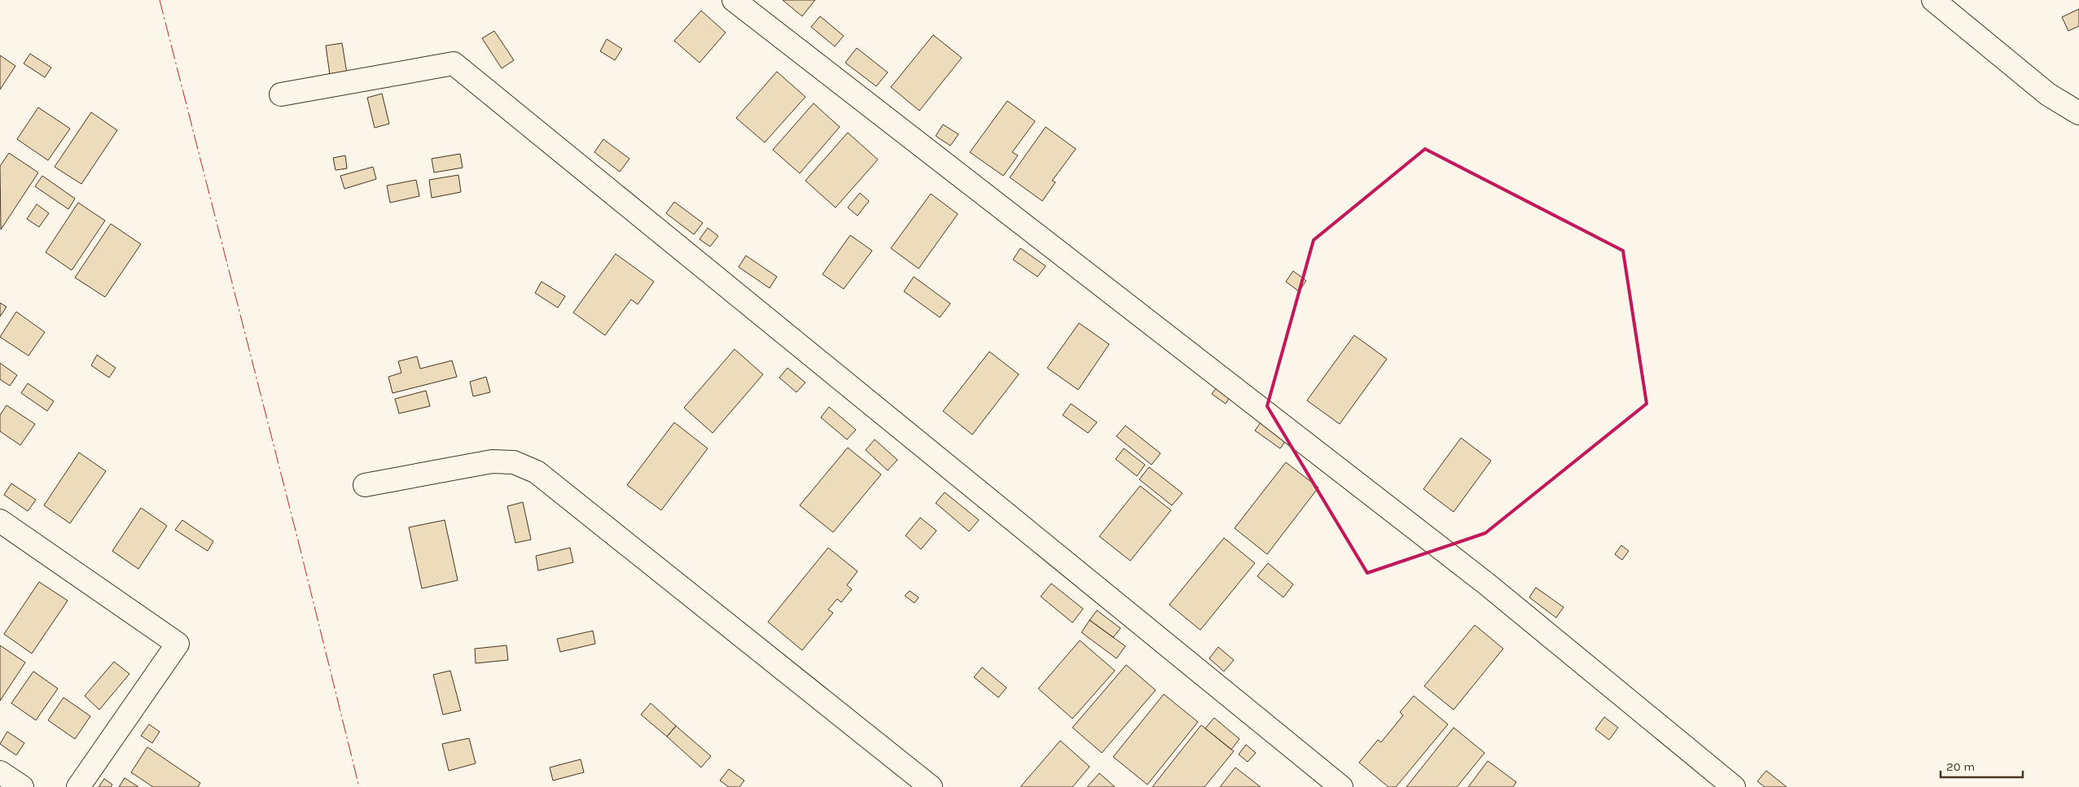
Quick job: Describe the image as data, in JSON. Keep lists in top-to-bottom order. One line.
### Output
{"scale_bar":"20 m"}
